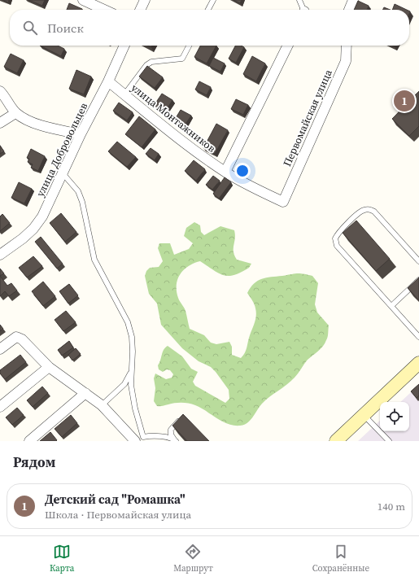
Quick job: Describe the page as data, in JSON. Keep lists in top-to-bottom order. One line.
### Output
{"streets":{"street":["улица Монтажников","Первомайская улица","улица Добровольцев"]},"crossings":[["улица Монтажников","Первомайская улица"],["улица Монтажников","улица Добровольцев"]],"page":{"search":"Поиск","pins":"1","heading":"Рядом","list":[{"mark":"1","name":"Детский сад \"Ромашка\"","note":"Школа · Первомайская улица","value":"140 m"}],"nav":["Карта","Маршрут","Сохранённые"]}}
